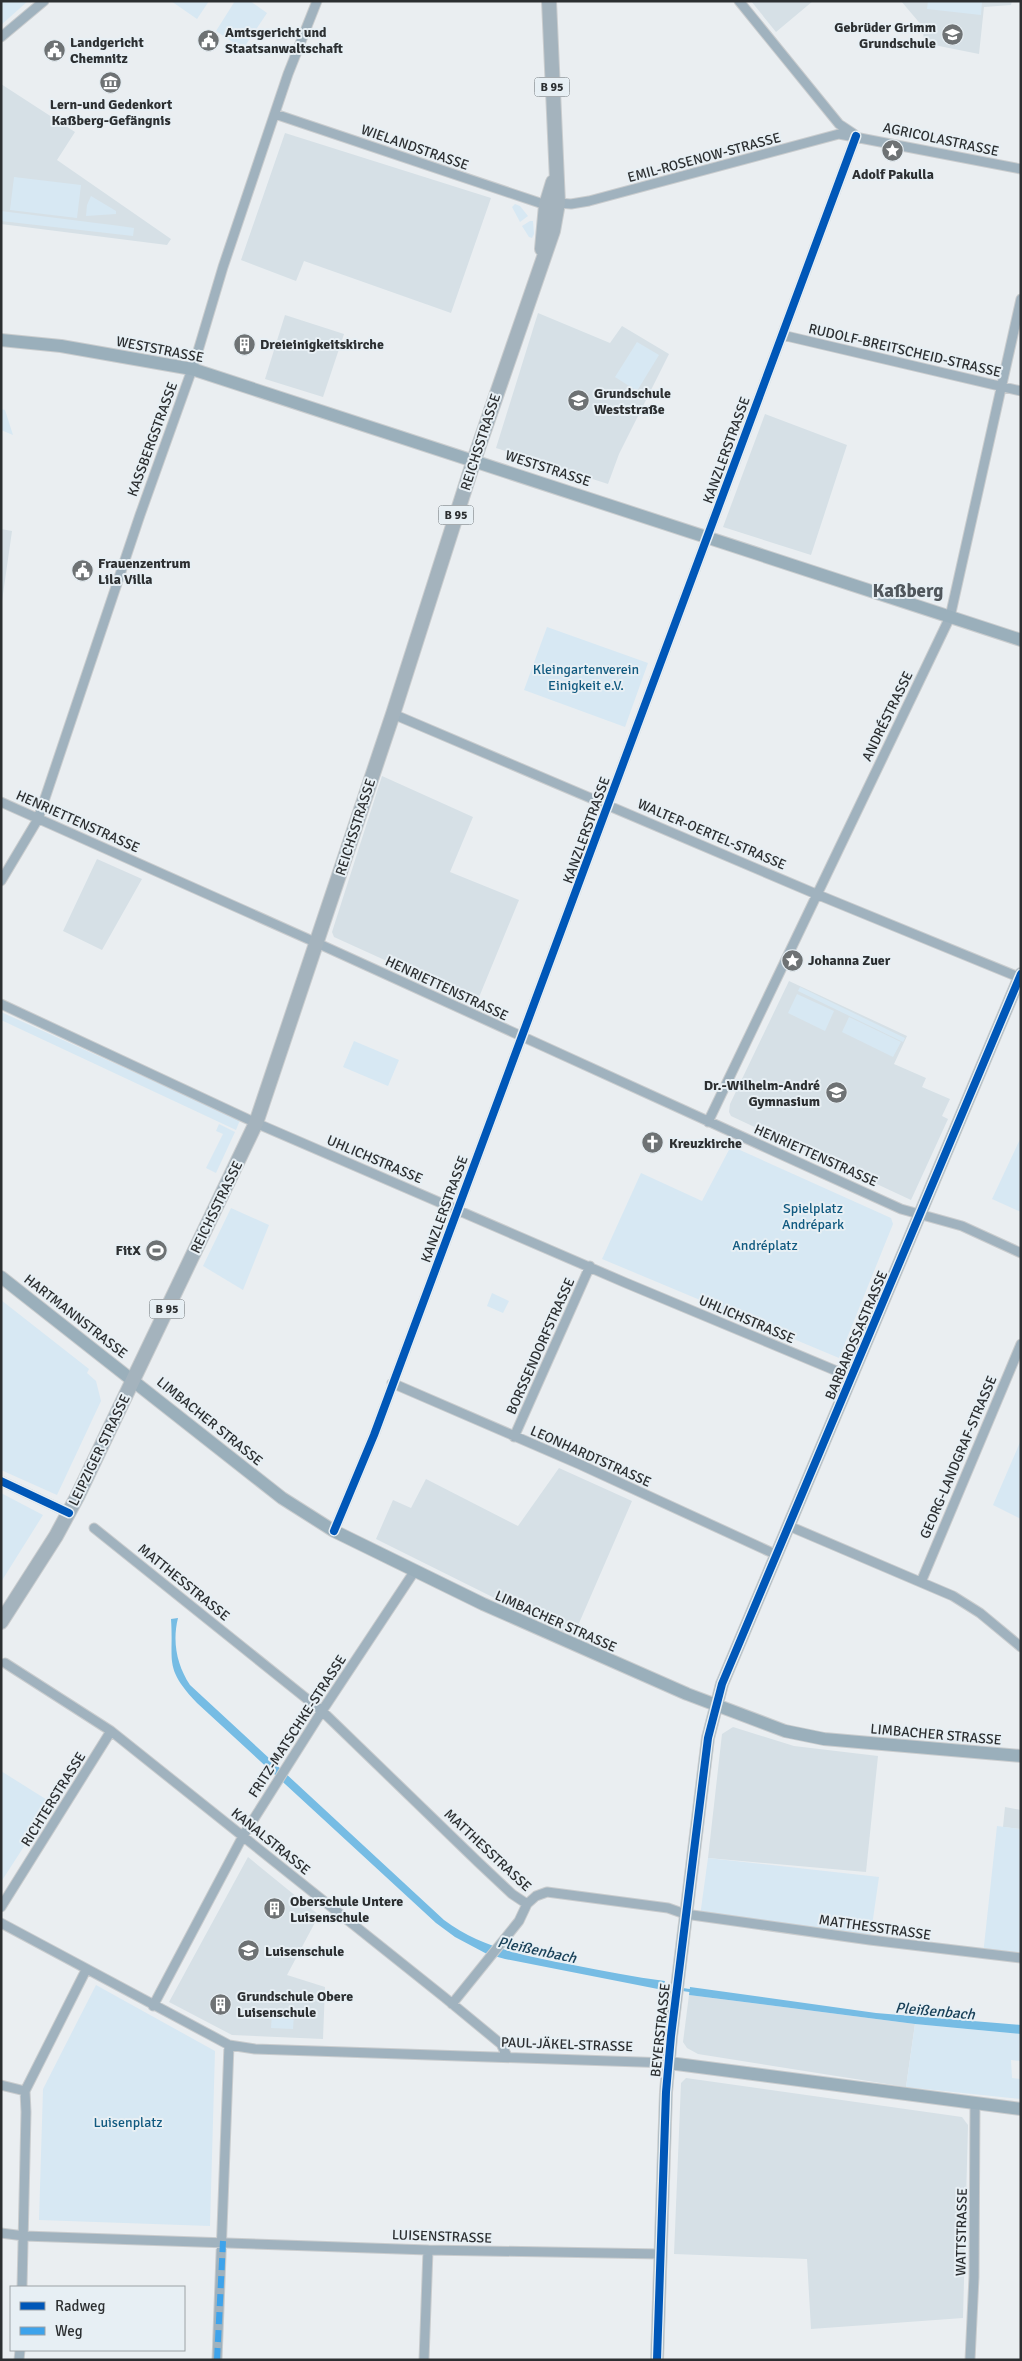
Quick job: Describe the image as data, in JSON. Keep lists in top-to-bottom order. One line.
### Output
{"streets":{"main road":["B 95","REICHSSTRASSE","LEIPZIGER STRASSE"],"street":["AGRICOLASTRASSE","WIELANDSTRASSE","EMIL-ROSENOW-STRASSE","WESTSTRASSE","RUDOLF-BREITSCHEID-STRASSE","KASSBERGSTRASSE","KANZLERSTRASSE","ANDRÉSTRASSE","HENRIETTENSTRASSE","WALTER-OERTEL-STRASSE","UHLICHSTRASSE","HARTMANNSTRASSE","BARBAROSSASTRASSE","BORSSENDORFSTRASSE","LIMBACHER STRASSE","LEONHARDTSTRASSE","GEORG-LANDGRAF-STRASSE","MATTHESSTRASSE","FRITZ-MATSCHKE-STRASSE","RICHTERSTRASSE","KANALSTRASSE","BEYERSTRASSE","PAUL-JÄKEL-STRASSE","WATTSTRASSE","LUISENSTRASSE"]},"crossings":[["AGRICOLASTRASSE","EMIL-ROSENOW-STRASSE"],["AGRICOLASTRASSE","KANZLERSTRASSE"],["WIELANDSTRASSE","EMIL-ROSENOW-STRASSE"],["WIELANDSTRASSE","KASSBERGSTRASSE"],["WIELANDSTRASSE","REICHSSTRASSE"],["EMIL-ROSENOW-STRASSE","REICHSSTRASSE"],["EMIL-ROSENOW-STRASSE","KANZLERSTRASSE"],["WESTSTRASSE","KASSBERGSTRASSE"],["WESTSTRASSE","REICHSSTRASSE"],["WESTSTRASSE","KANZLERSTRASSE"],["WESTSTRASSE","ANDRÉSTRASSE"],["RUDOLF-BREITSCHEID-STRASSE","KANZLERSTRASSE"],["RUDOLF-BREITSCHEID-STRASSE","ANDRÉSTRASSE"],["KASSBERGSTRASSE","HENRIETTENSTRASSE"],["REICHSSTRASSE","HENRIETTENSTRASSE"],["REICHSSTRASSE","WALTER-OERTEL-STRASSE"],["REICHSSTRASSE","UHLICHSTRASSE"],["REICHSSTRASSE","HARTMANNSTRASSE"],["REICHSSTRASSE","LIMBACHER STRASSE"],["REICHSSTRASSE","LEIPZIGER STRASSE"],["KANZLERSTRASSE","HENRIETTENSTRASSE"],["KANZLERSTRASSE","WALTER-OERTEL-STRASSE"],["KANZLERSTRASSE","UHLICHSTRASSE"],["KANZLERSTRASSE","LIMBACHER STRASSE"],["KANZLERSTRASSE","LEONHARDTSTRASSE"],["ANDRÉSTRASSE","HENRIETTENSTRASSE"],["ANDRÉSTRASSE","WALTER-OERTEL-STRASSE"],["HENRIETTENSTRASSE","BARBAROSSASTRASSE"],["WALTER-OERTEL-STRASSE","BARBAROSSASTRASSE"],["UHLICHSTRASSE","BARBAROSSASTRASSE"],["UHLICHSTRASSE","BORSSENDORFSTRASSE"],["HARTMANNSTRASSE","LIMBACHER STRASSE"],["HARTMANNSTRASSE","LEIPZIGER STRASSE"],["BARBAROSSASTRASSE","LIMBACHER STRASSE"],["BARBAROSSASTRASSE","LEONHARDTSTRASSE"],["BARBAROSSASTRASSE","BEYERSTRASSE"],["BORSSENDORFSTRASSE","LEONHARDTSTRASSE"],["LIMBACHER STRASSE","LEIPZIGER STRASSE"],["LIMBACHER STRASSE","FRITZ-MATSCHKE-STRASSE"],["LIMBACHER STRASSE","BEYERSTRASSE"],["MATTHESSTRASSE","FRITZ-MATSCHKE-STRASSE"],["MATTHESSTRASSE","BEYERSTRASSE"],["FRITZ-MATSCHKE-STRASSE","KANALSTRASSE"],["RICHTERSTRASSE","KANALSTRASSE"],["KANALSTRASSE","PAUL-JÄKEL-STRASSE"],["BEYERSTRASSE","PAUL-JÄKEL-STRASSE"],["BEYERSTRASSE","LUISENSTRASSE"],["PAUL-JÄKEL-STRASSE","WATTSTRASSE"]],"districts":["Kaßberg"],"water":["Pleißenbach"],"parks":["Kleingartenverein Einigkeit e.V.","Spielplatz Andrépark","Andréplatz","Luisenplatz"],"places":{"school or university":["Gebrüder Grimm Grundschule","Grundschule Weststraße","Dr.-Wilhelm-André Gymnasium","Luisenschule"],"public building":["Amtsgericht und Staatsanwaltschaft","Landgericht Chemnitz","Frauenzentrum Lila Villa"],"museum":["Lern-und Gedenkort Kaßberg-Gefängnis"],"place":["Adolf Pakulla","Johanna Zuer"],"building":["Dreieinigkeitskirche","Oberschule Untere Luisenschule","Grundschule Obere Luisenschule"],"church":["Kreuzkirche"],"sports":["FitX"]},"legend":["Radweg","Weg"]}
